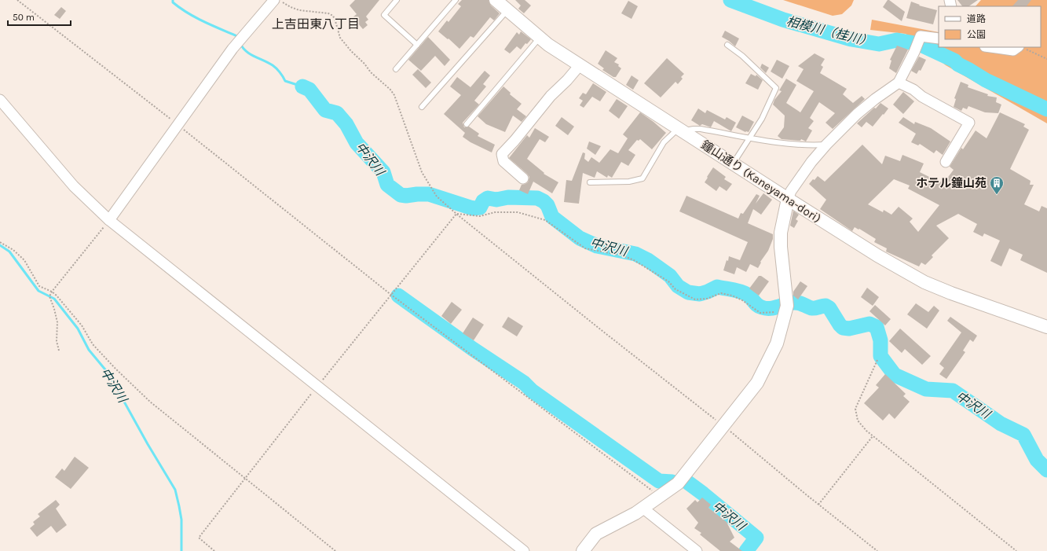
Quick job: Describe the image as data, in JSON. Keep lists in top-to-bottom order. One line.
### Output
{"streets":{"street":["鐘山通り (Kaneyama-dori)"]},"districts":["上吉田東八丁目"],"water":["相模川（桂川）","中沢川"],"places":{"building":["ホテル鐘山苑"]},"legend":["道路","公園"],"scale_bar":"50 m"}
